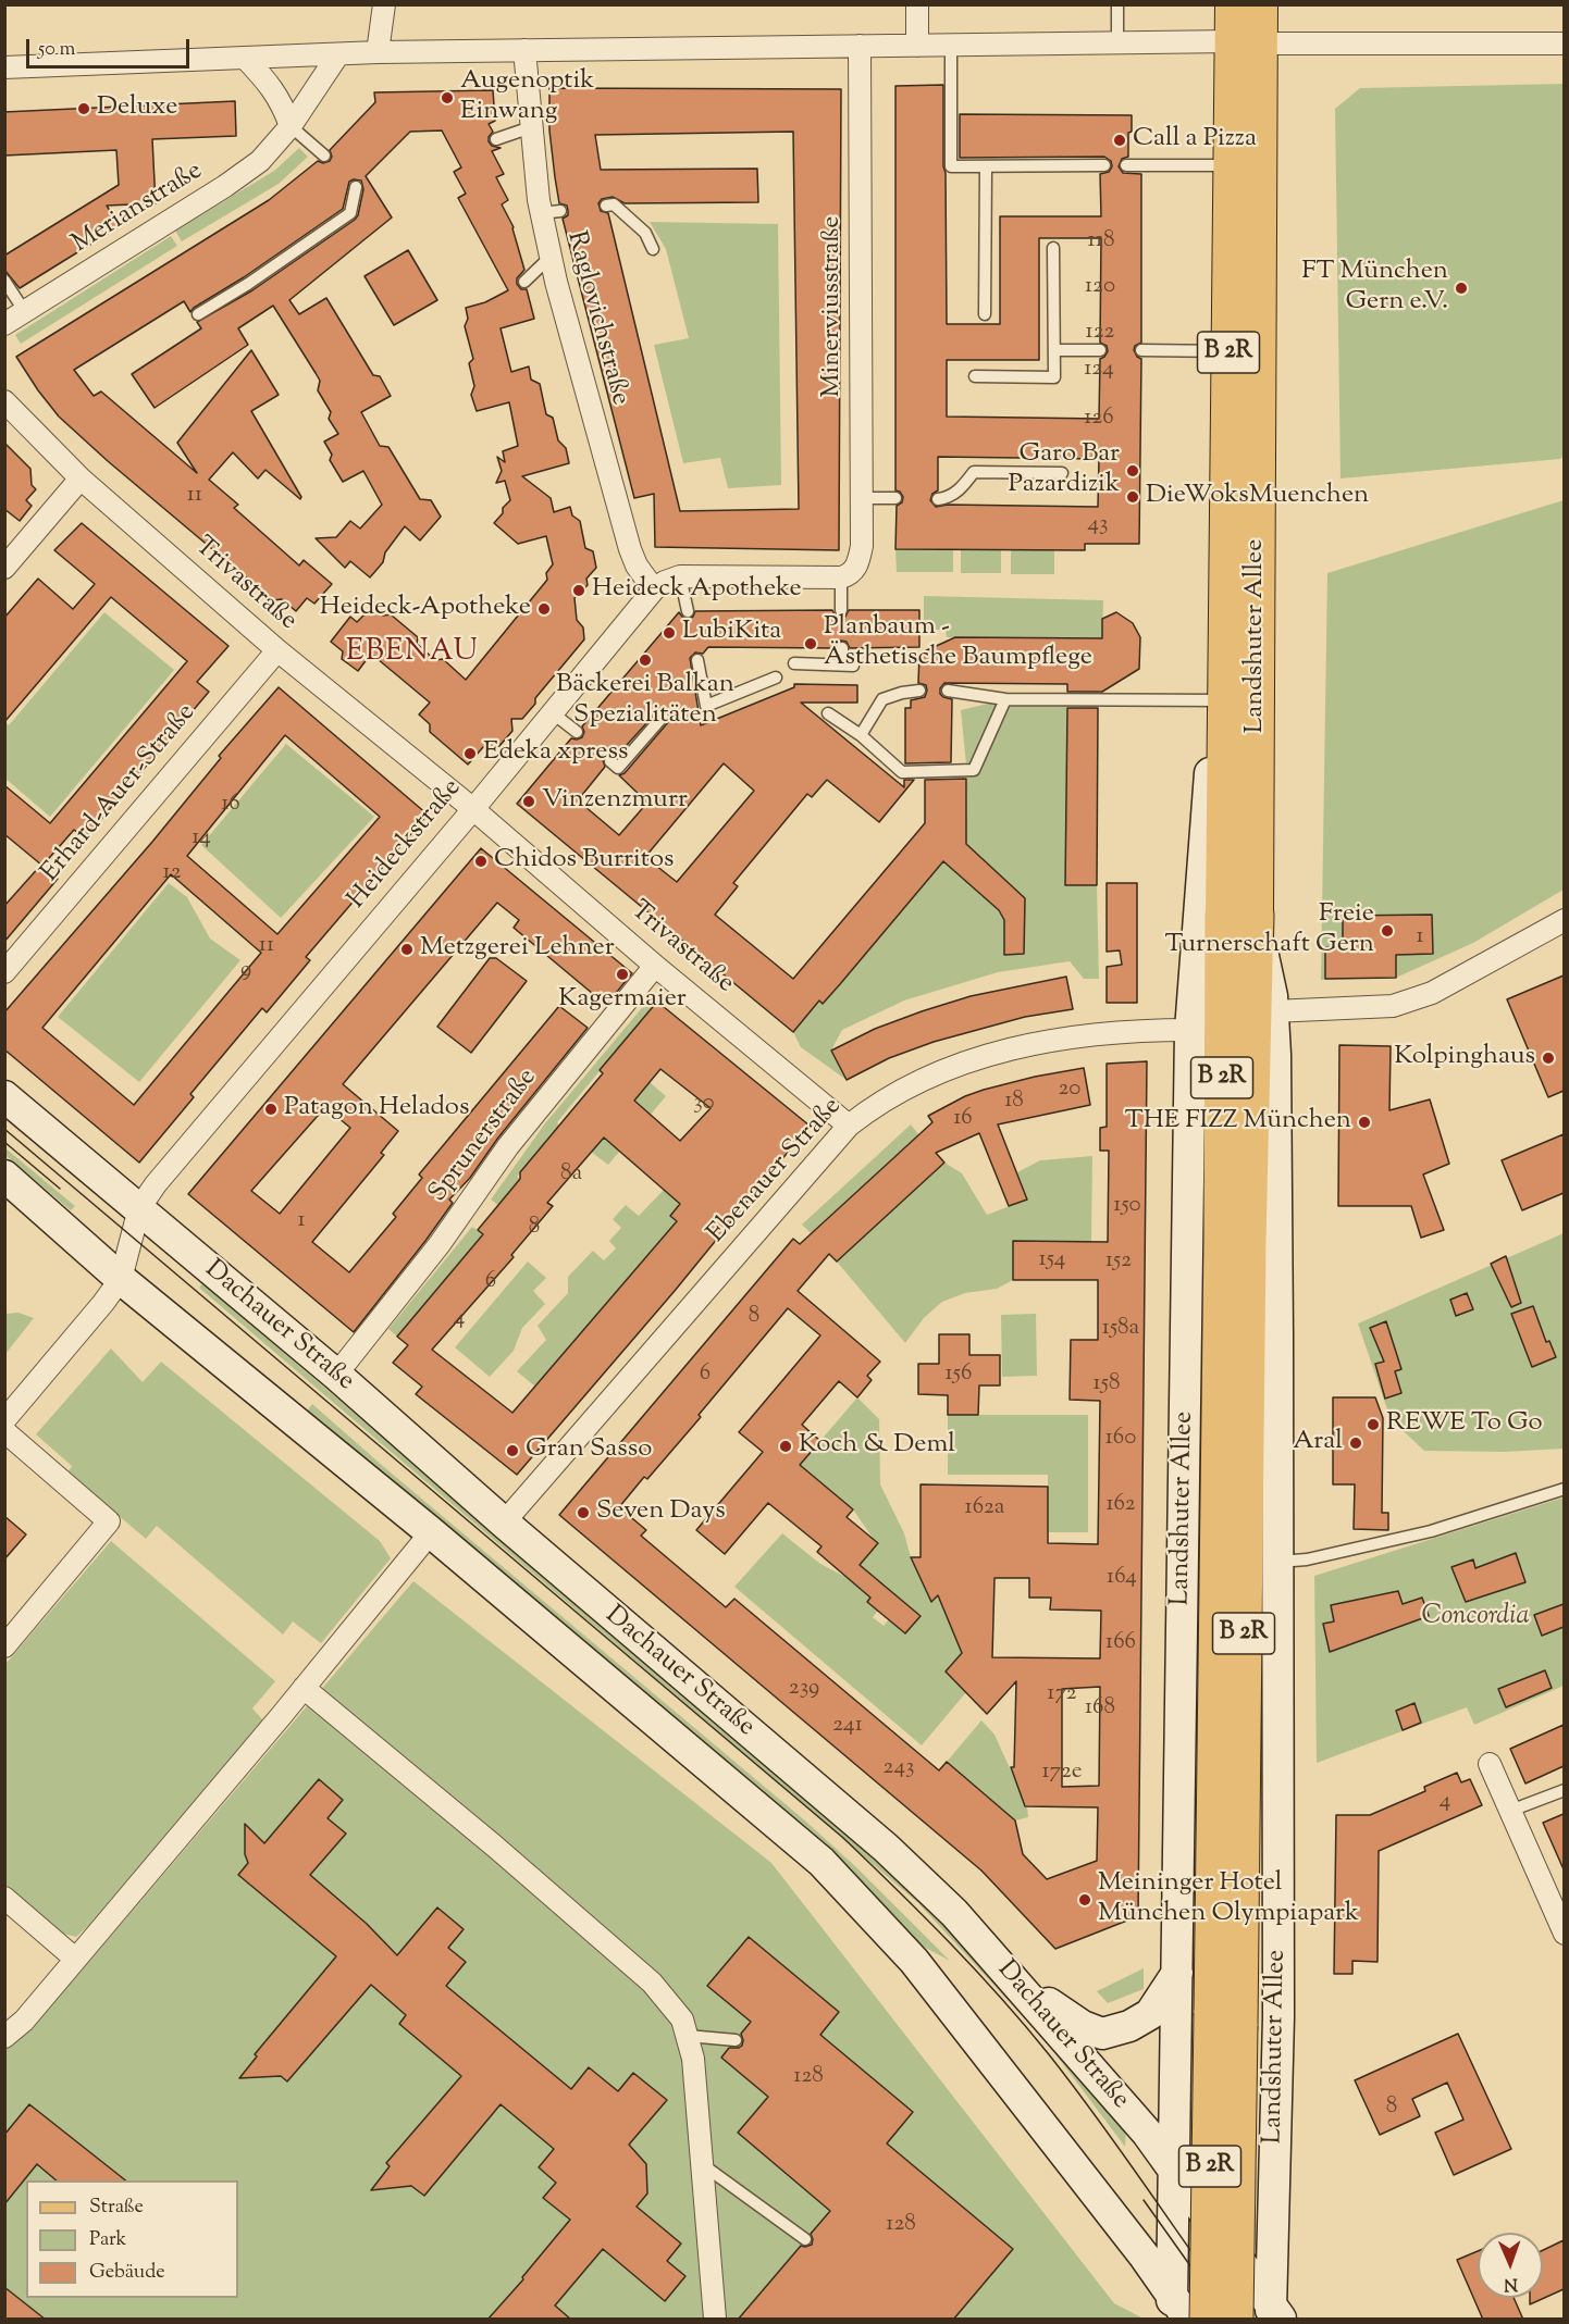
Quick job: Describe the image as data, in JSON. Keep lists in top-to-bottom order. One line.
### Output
{"streets":{"highway":["B 2R","Landshuter Allee"],"main road":["Dachauer Straße"],"street":["Merianstraße","Minerviusstraße","Raglovichstraße","Trivastraße","Erhard-Auer-Straße","Heideckstraße","Sprunerstraße","Ebenauer Straße"]},"crossings":[["Minerviusstraße","Heideckstraße"],["Raglovichstraße","Heideckstraße"],["Trivastraße","Erhard-Auer-Straße"],["Trivastraße","Heideckstraße"],["Trivastraße","Sprunerstraße"],["Trivastraße","Ebenauer Straße"],["Landshuter Allee","Ebenauer Straße"],["Landshuter Allee","Dachauer Straße"],["Heideckstraße","Dachauer Straße"],["Sprunerstraße","Dachauer Straße"],["Ebenauer Straße","Dachauer Straße"]],"districts":["EBENAU"],"parks":["Concordia"],"places":["Augenoptik Einwang","Deluxe","Call a Pizza","FT München Gern e.V.","Garo Bar Pazardizik","DieWoksMuenchen","Heideck Apotheke","Heideck-Apotheke","LubiKita","Planbaum - Ästhetische Baumpflege","Bäckerei Balkan Spezialitäten","Edeka xpress","Vinzenzmurr","Chidos Burritos","Freie Turnerschaft Gern","Metzgerei Lehner","Kagermaier","Kolpinghaus","Patagon Helados","THE FIZZ München","REWE To Go","Aral","Koch & Deml","Gran Sasso","Seven Days","Meininger Hotel München Olympiapark"],"house_numbers":["118","120","122","124","126","11","43","16","14","12","1","11","9","20","18","30","16","8a","150","1","8","154","152","6","8","4","158a","6","156","158","160","162","162a","164","166","239","172","168","241","243","172e","4","128","8","128"],"legend":["Straße","Park","Gebäude"],"scale_bar":"50 m","north":"bottom"}
